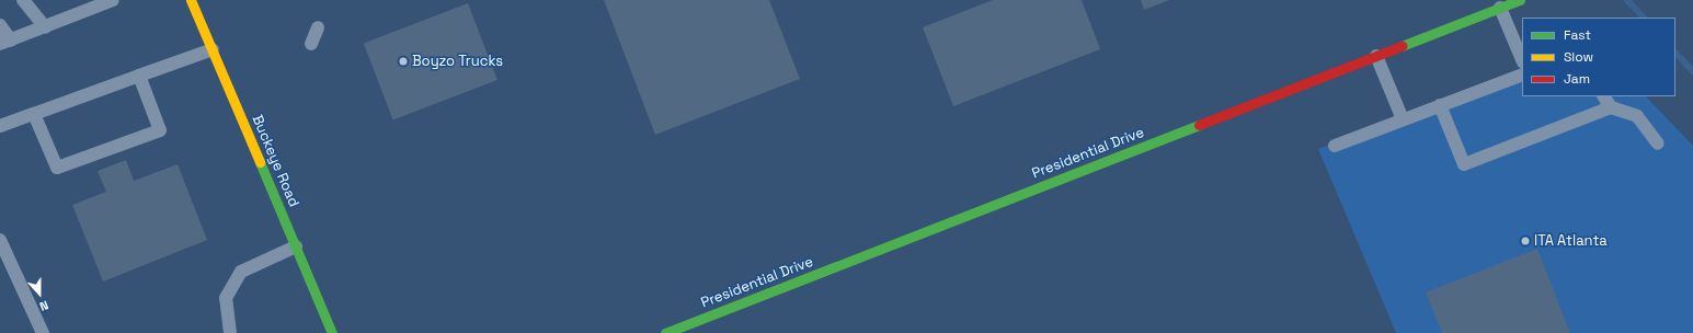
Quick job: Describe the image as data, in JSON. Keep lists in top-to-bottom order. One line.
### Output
{"streets":{"street":["Presidential Drive","Buckeye Road"]},"places":["Boyzo Trucks","ITA Atlanta"],"legend":["Fast","Slow","Jam"],"north":"bottom"}
